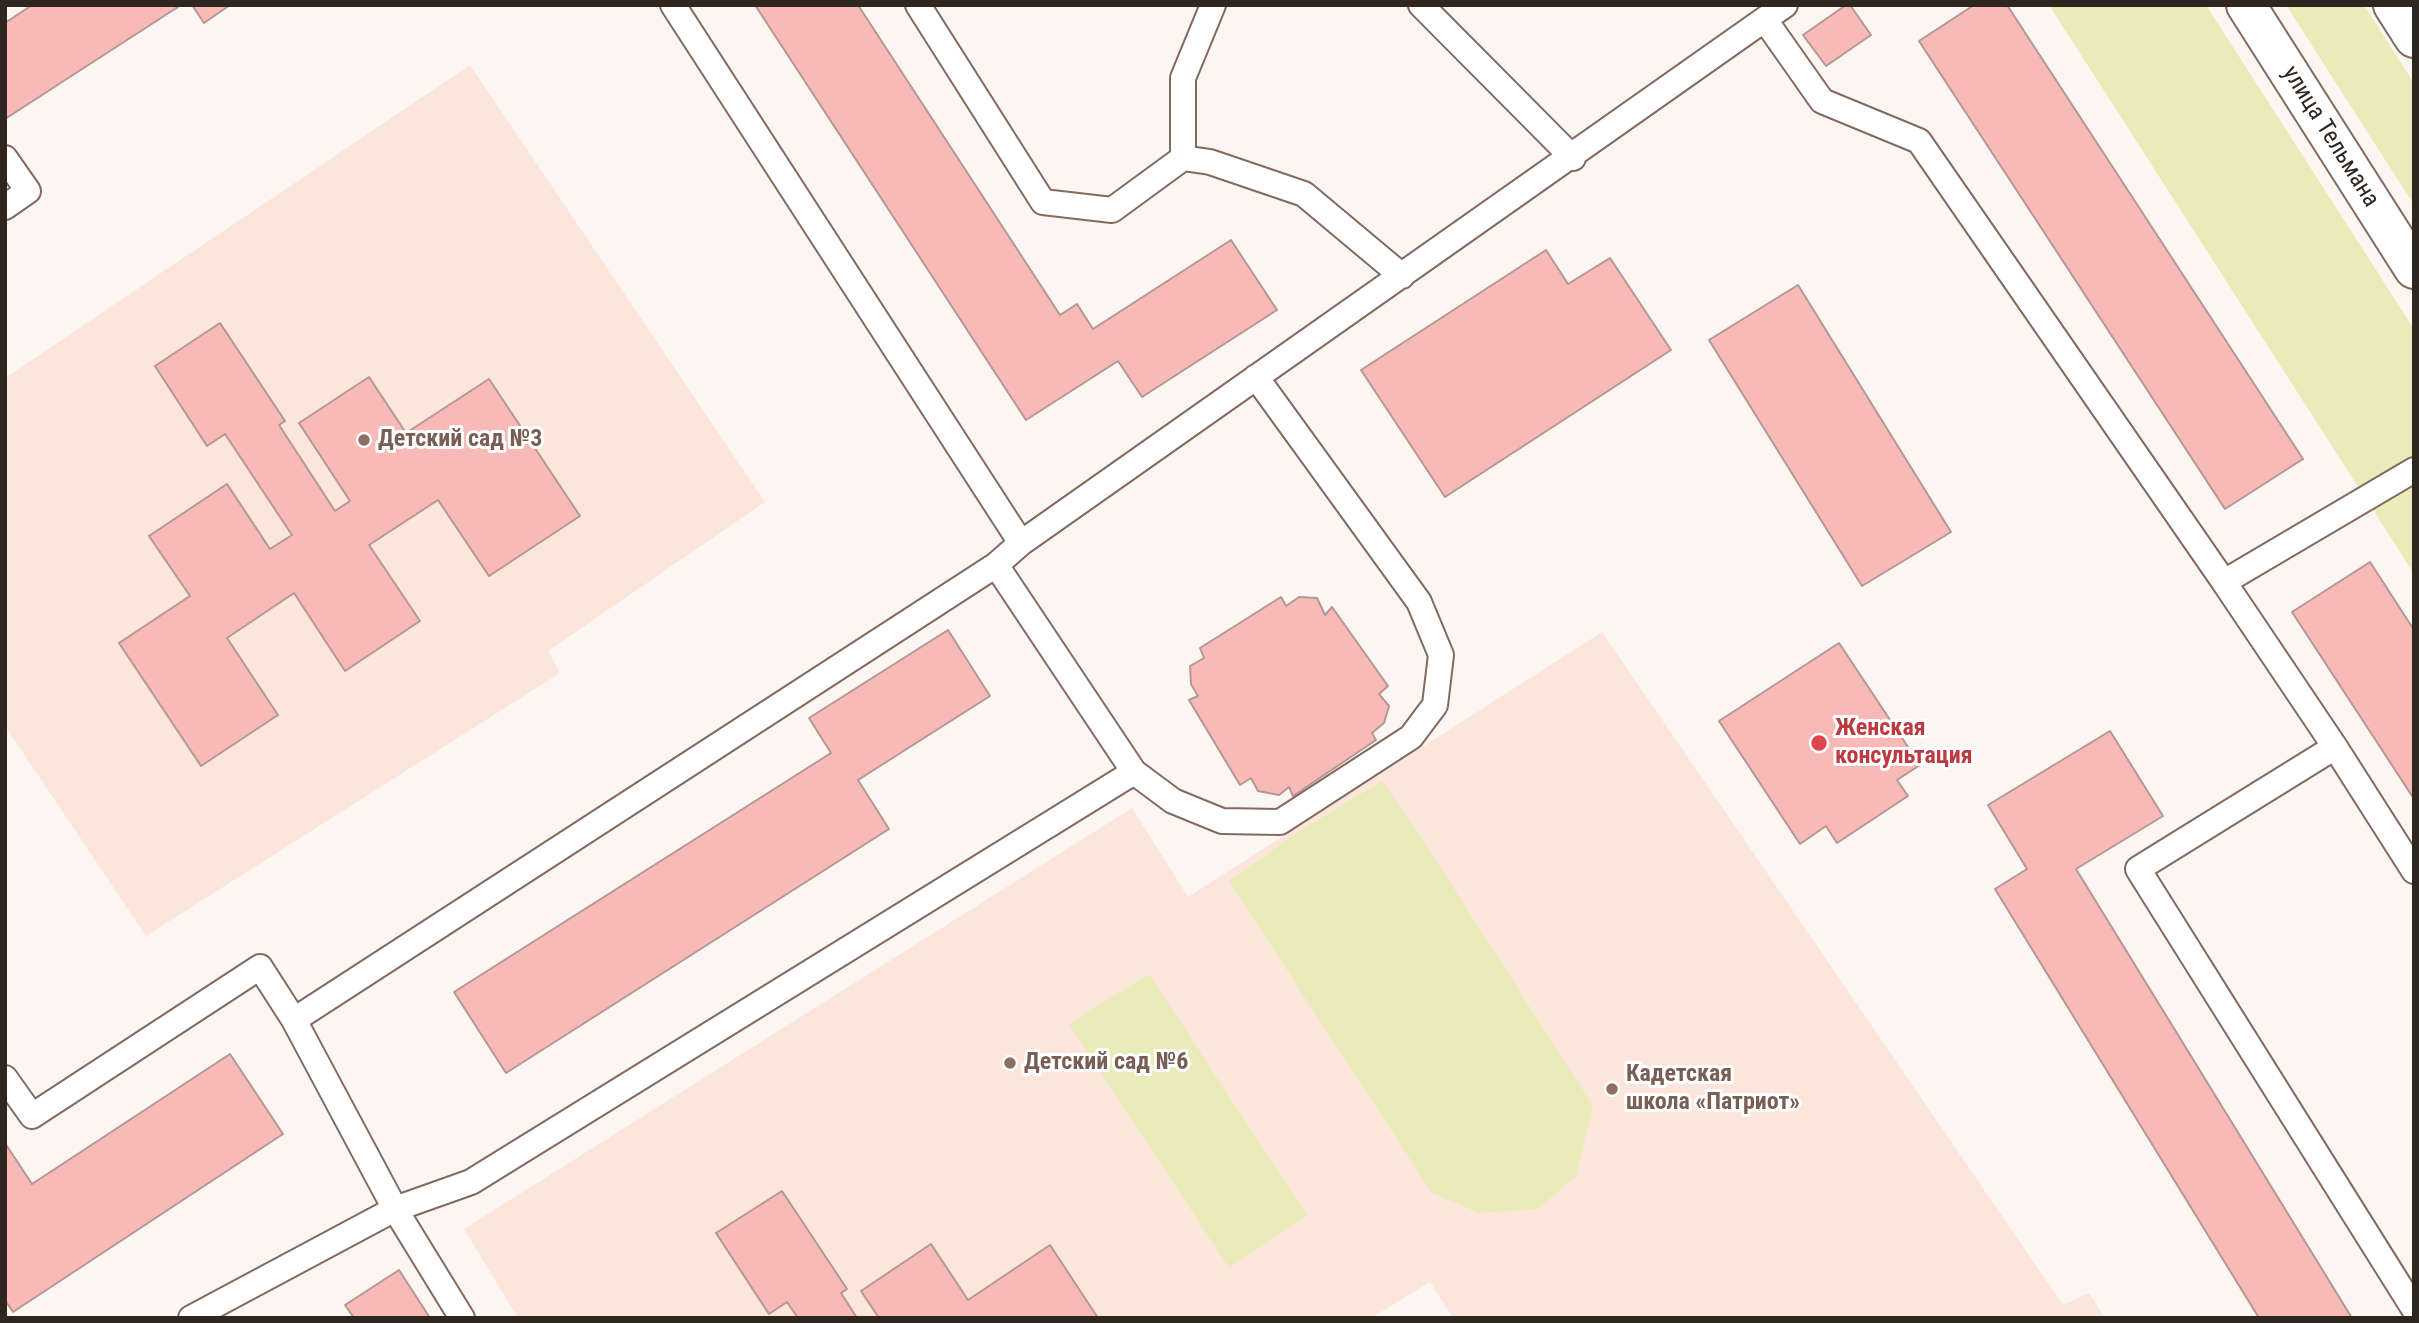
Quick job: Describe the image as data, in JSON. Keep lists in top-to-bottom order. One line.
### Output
{"streets":{"main road":["улица Тельмана"]},"places":["Детский сад №3","Женская консультация","Детский сад №6","Кадетская школа «Патриот»"]}
